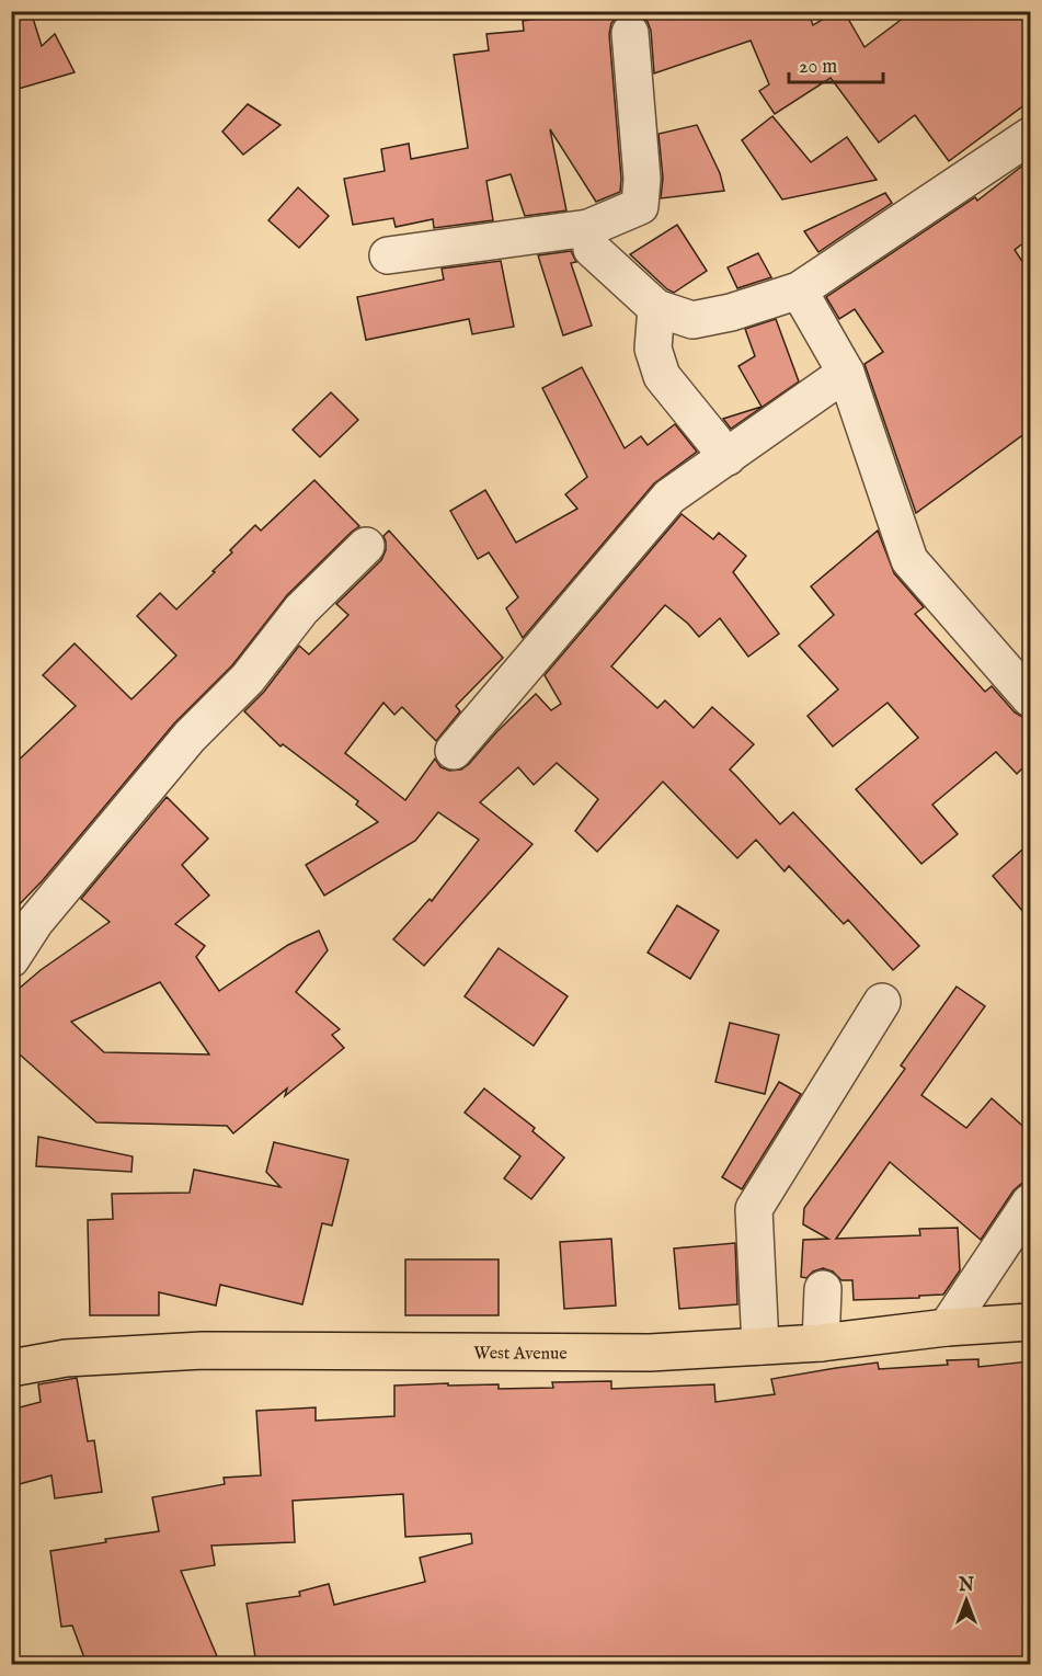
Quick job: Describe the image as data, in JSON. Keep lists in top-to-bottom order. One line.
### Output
{"streets":{"main road":["West Avenue"]},"scale_bar":"20 m","north":"top"}
